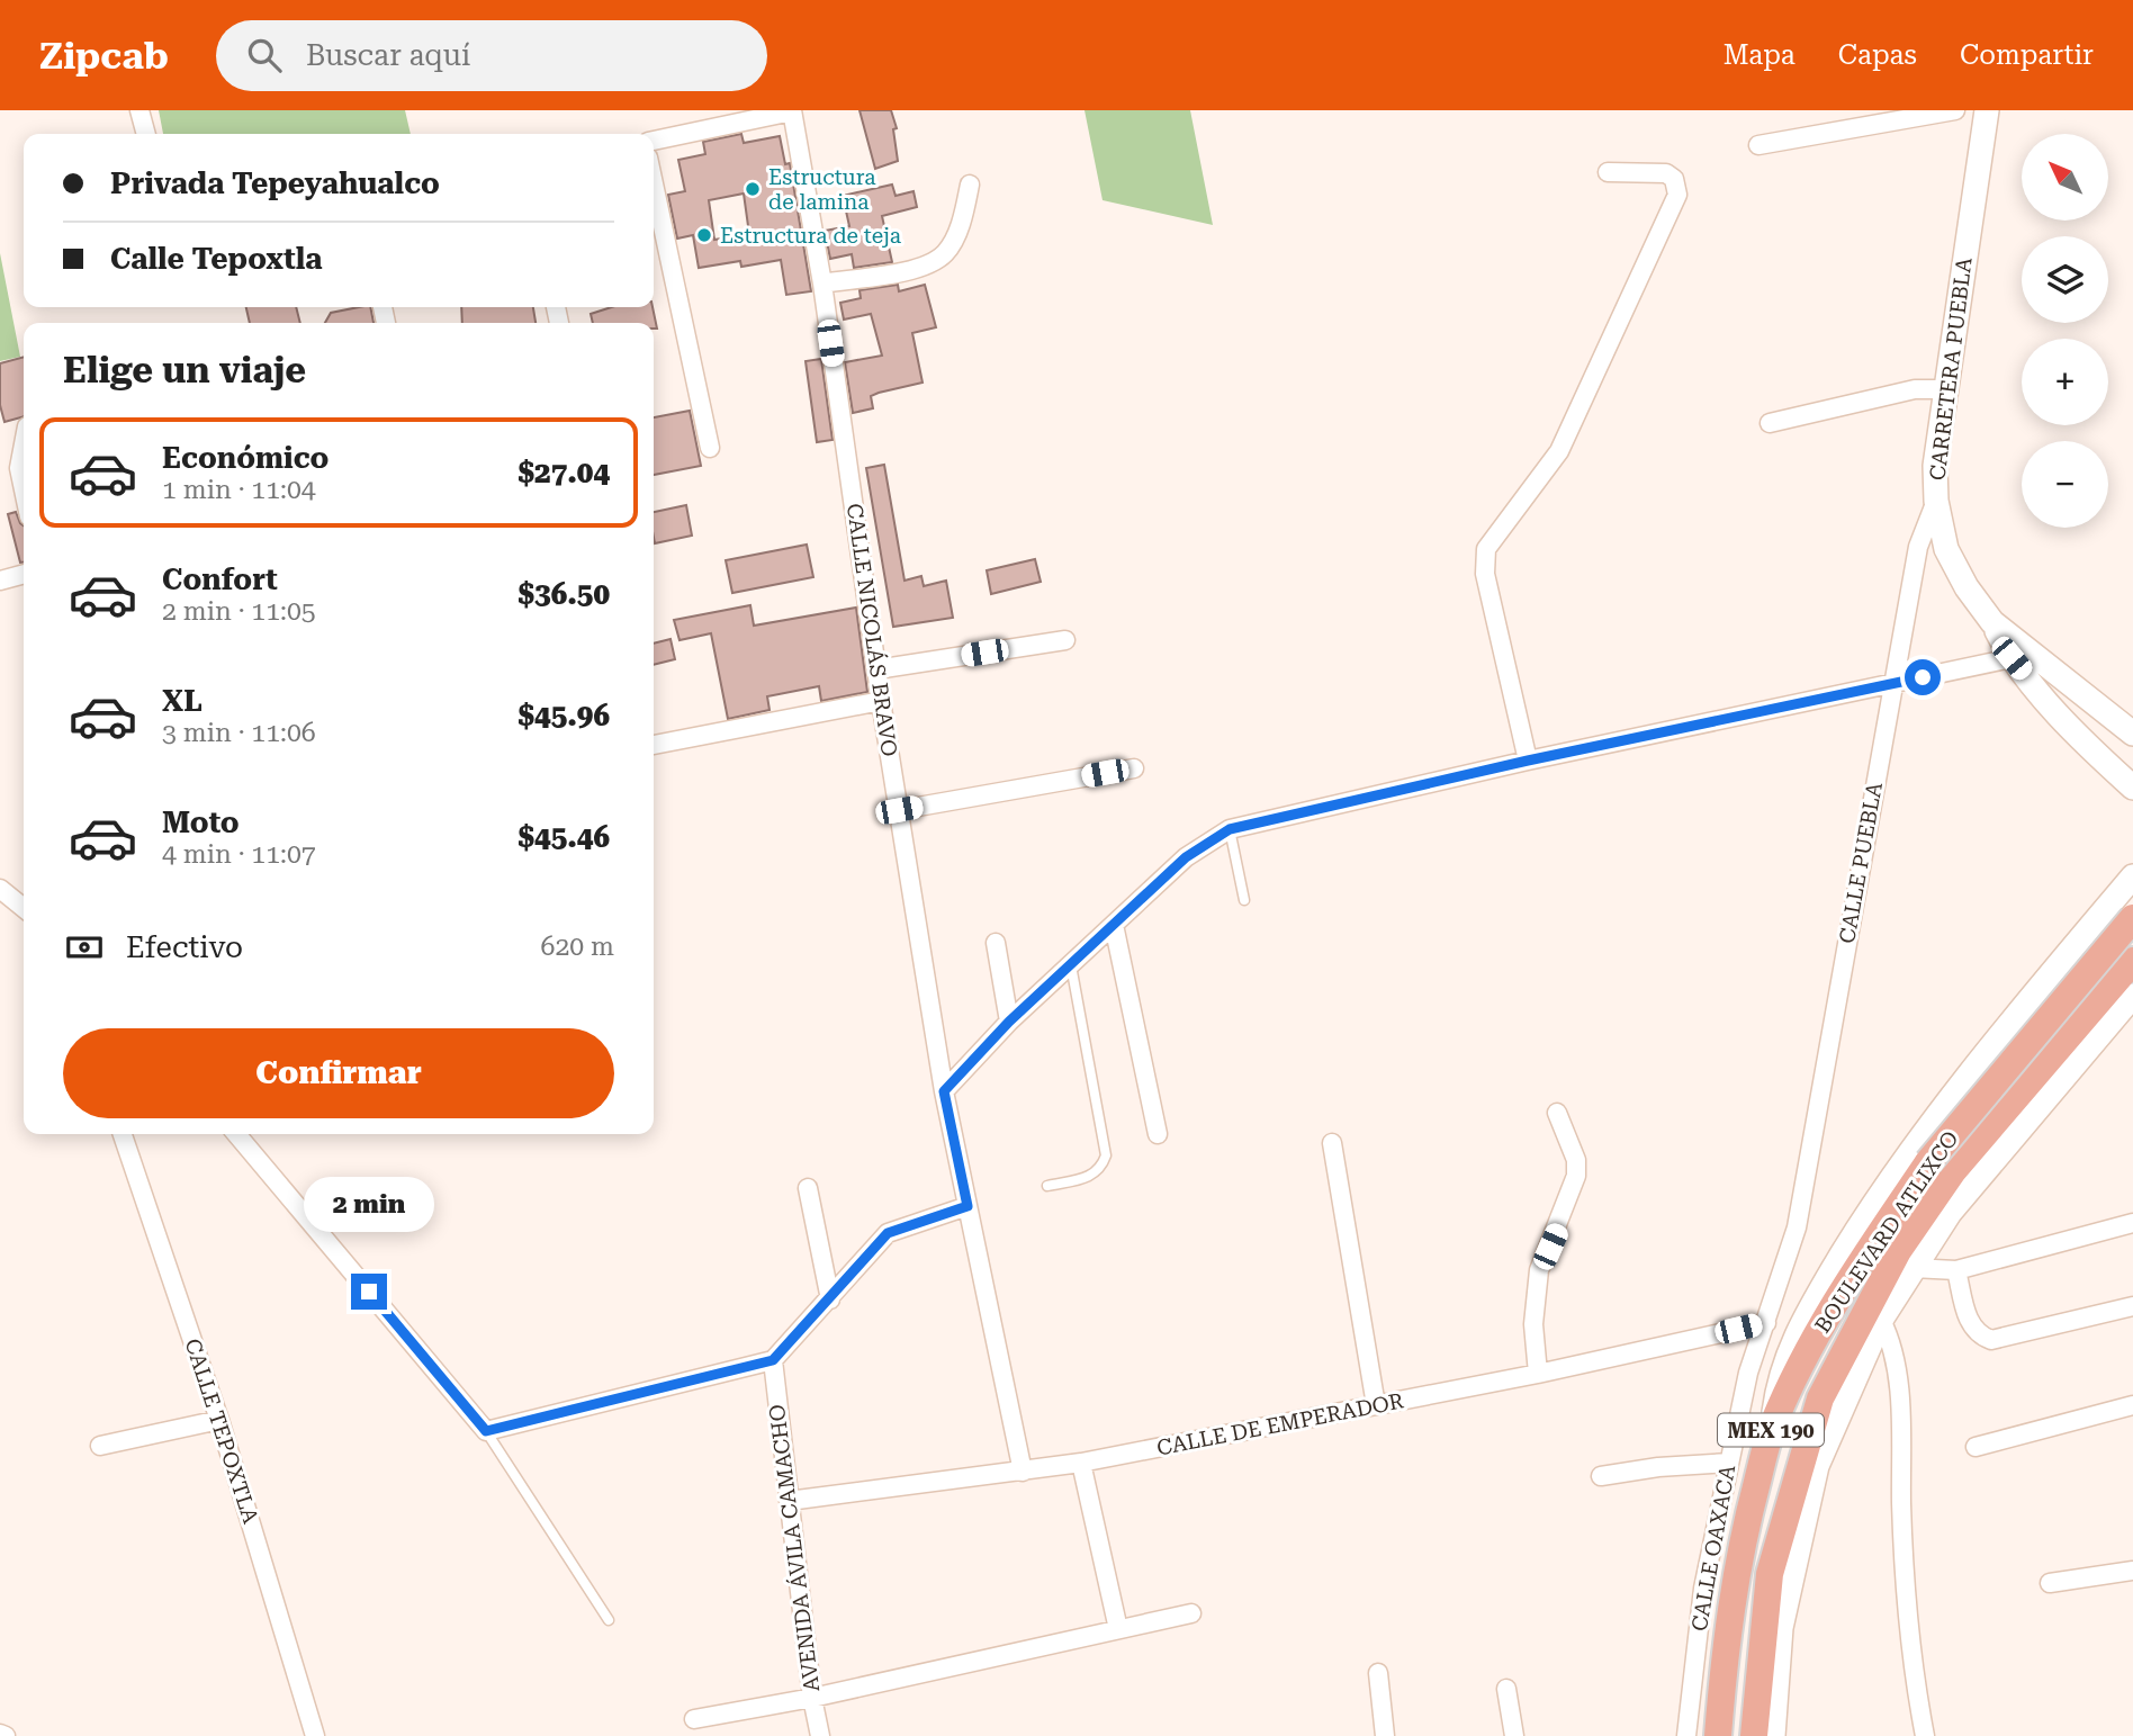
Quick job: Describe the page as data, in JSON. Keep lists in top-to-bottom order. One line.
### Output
{"streets":{"main road":["CARRETERA PUEBLA","BOULEVARD ATLIXCO","MEX 190"],"street":["CALLE NICOLÁS BRAVO","CALLE PUEBLA","CALLE DE EMPERADOR","CALLE TEPOXTLA","AVENIDA ÁVILA CAMACHO","CALLE OAXACA"]},"crossings":[["CARRETERA PUEBLA","CALLE PUEBLA"],["CALLE NICOLÁS BRAVO","CALLE DE EMPERADOR"],["CALLE PUEBLA","CALLE OAXACA"],["BOULEVARD ATLIXCO","MEX 190"],["CALLE DE EMPERADOR","AVENIDA ÁVILA CAMACHO"],["CALLE DE EMPERADOR","CALLE OAXACA"]],"places":["Estructura de lamina","Estructura de teja"],"north":"top left","page":{"header":"Zipcab","search":"Buscar aquí","nav":["Mapa","Capas","Compartir"],"map_buttons":["+","−"],"banner":["Privada Tepeyahualco","Calle Tepoxtla"],"heading":"Elige un viaje","list":[{"name":"Económico","note":"1 min · 11:04","value":"$27.04"},{"name":"Confort","note":"2 min · 11:05","value":"$36.50"},{"name":"XL","note":"3 min · 11:06","value":"$45.96"},{"name":"Moto","note":"4 min · 11:07","value":"$45.46"}],"pay":["Efectivo","620 m"],"buttons":"Confirmar","bubble":"2 min"}}
